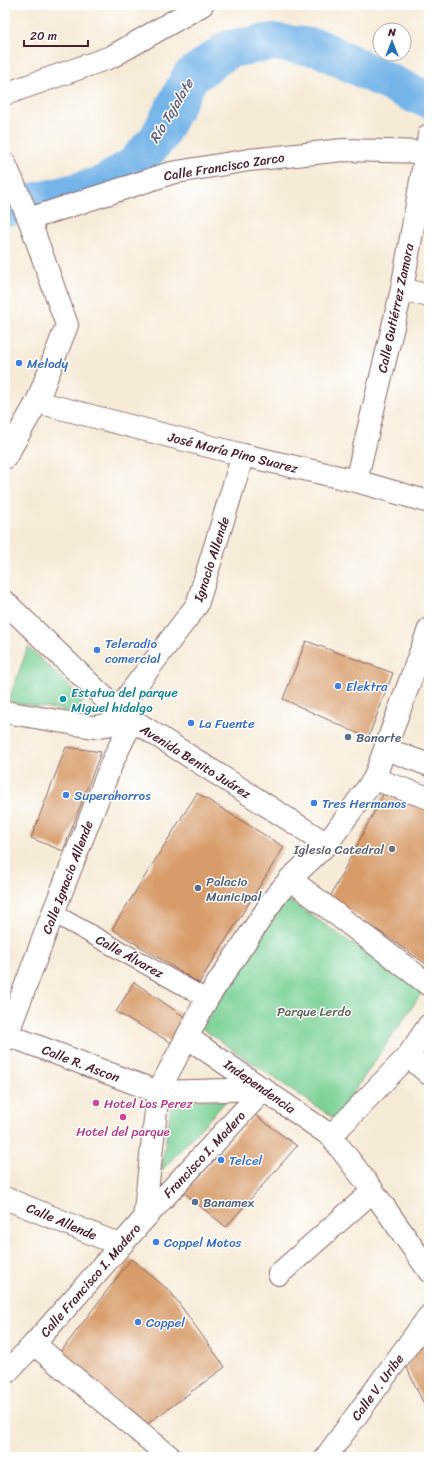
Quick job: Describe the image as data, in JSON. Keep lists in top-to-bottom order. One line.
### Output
{"streets":{"street":["Calle Francisco Zarco","Calle Gutiérrez Zamora","José María Pino Suarez","Ignacio Allende","Avenida Benito Juárez","Calle Ignacio Allende","Calle Álvarez","Calle R. Ascon","Independencia","Francisco I. Madero","Calle Allende","Calle Francisco I. Madero","Calle V. Uribe"]},"crossings":[["Calle Francisco Zarco","Calle Gutiérrez Zamora"],["Calle Gutiérrez Zamora","José María Pino Suarez"],["José María Pino Suarez","Ignacio Allende"],["Ignacio Allende","Avenida Benito Juárez"],["Ignacio Allende","Calle Ignacio Allende"],["Avenida Benito Juárez","Calle Ignacio Allende"],["Avenida Benito Juárez","Calle Francisco I. Madero"],["Calle Ignacio Allende","Calle Álvarez"],["Calle Ignacio Allende","Calle R. Ascon"],["Calle Álvarez","Calle Francisco I. Madero"],["Calle R. Ascon","Calle Francisco I. Madero"],["Independencia","Francisco I. Madero"],["Independencia","Calle Francisco I. Madero"],["Francisco I. Madero","Calle Francisco I. Madero"],["Calle Allende","Calle Francisco I. Madero"]],"water":["Río Tajalate"],"parks":["Parque Lerdo"],"places":["Melody","Teleradio comercial","Elektra","Estatua del parque Miguel hidalgo","La Fuente","Banorte","Superahorros","Tres Hermanos","Iglesia Catedral","Palacio Municipal","Hotel Los Perez","Hotel del parque","Telcel","Banamex","Coppel Motos","Coppel"],"scale_bar":"20 m","north":"top"}
